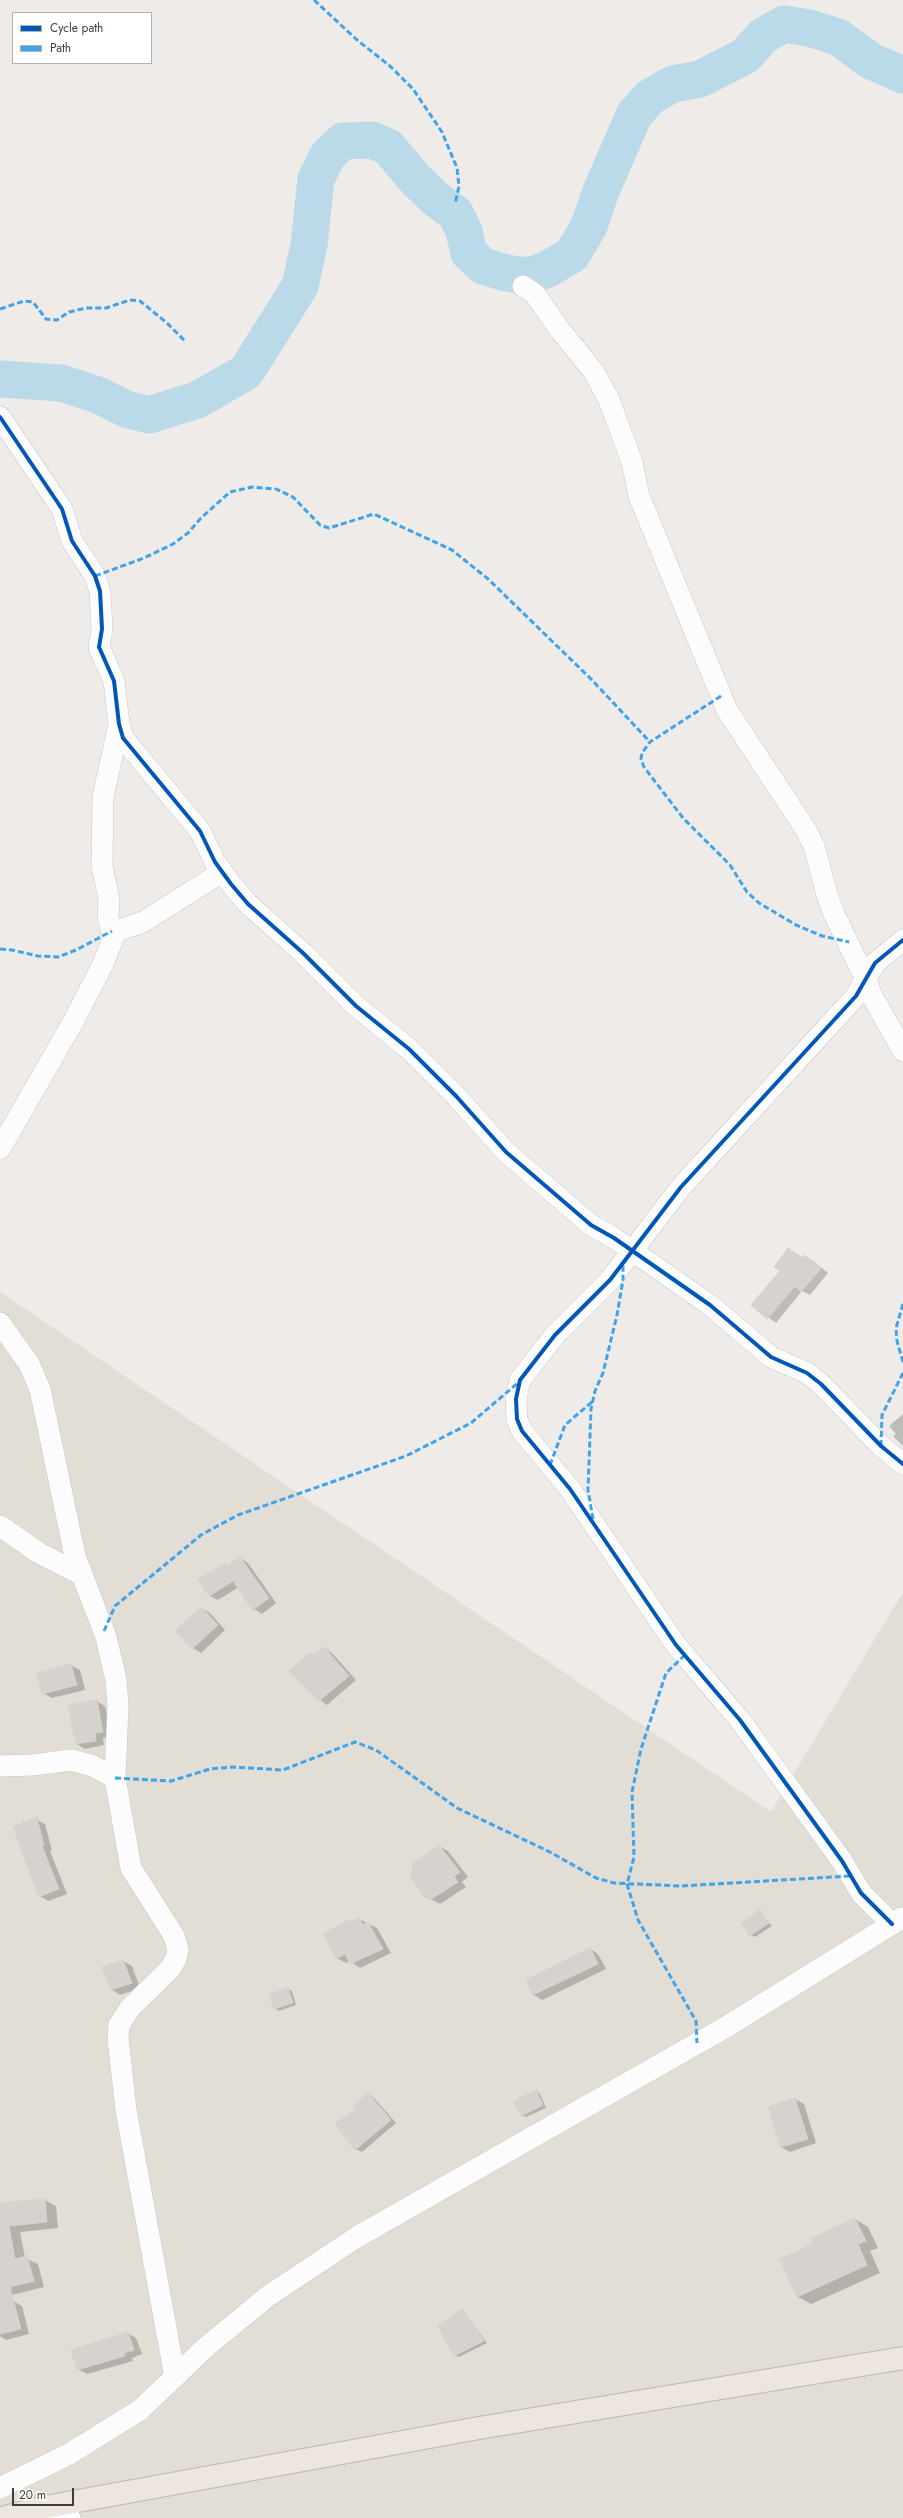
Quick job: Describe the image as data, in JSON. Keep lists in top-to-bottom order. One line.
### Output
{"legend":["Cycle path","Path"],"scale_bar":"20 m"}
